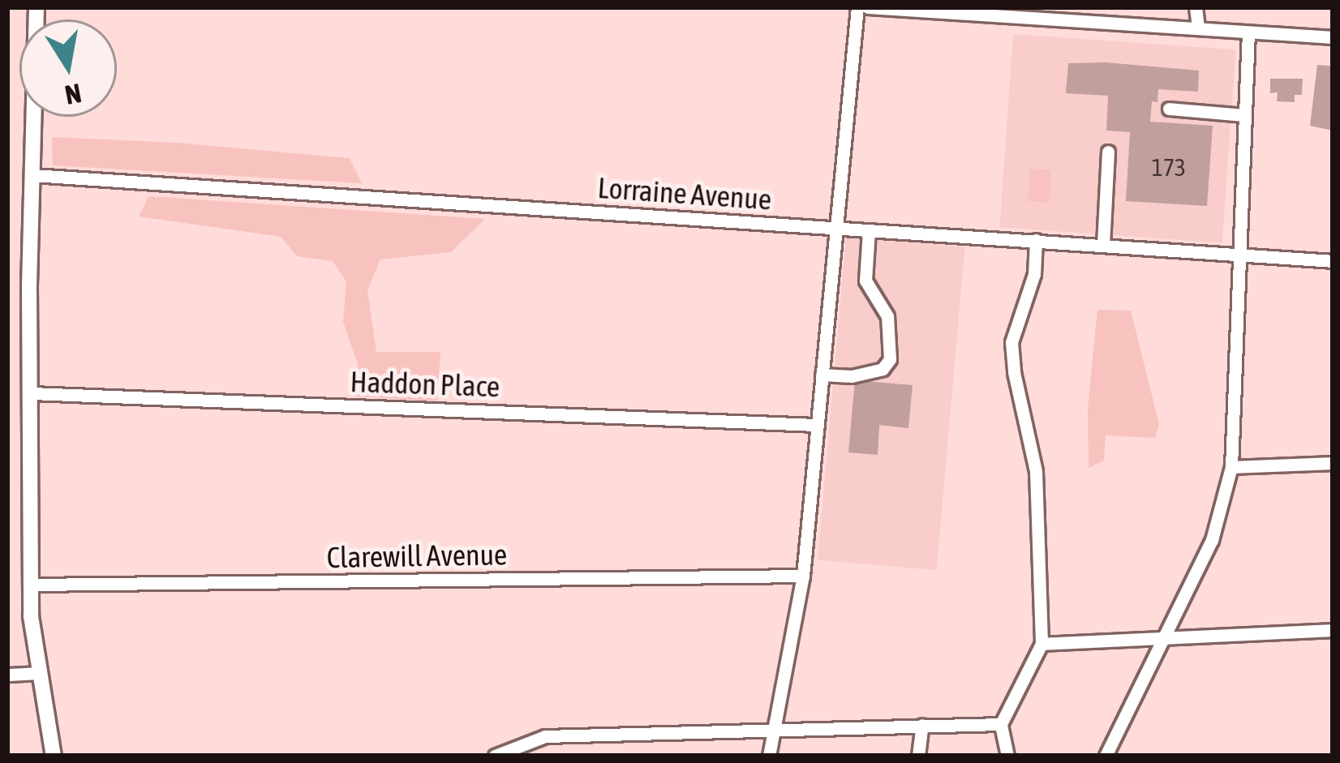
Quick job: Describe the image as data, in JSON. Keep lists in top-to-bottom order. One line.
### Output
{"streets":{"street":["Lorraine Avenue","Haddon Place","Clarewill Avenue"]},"house_numbers":["173"],"north":"bottom"}
